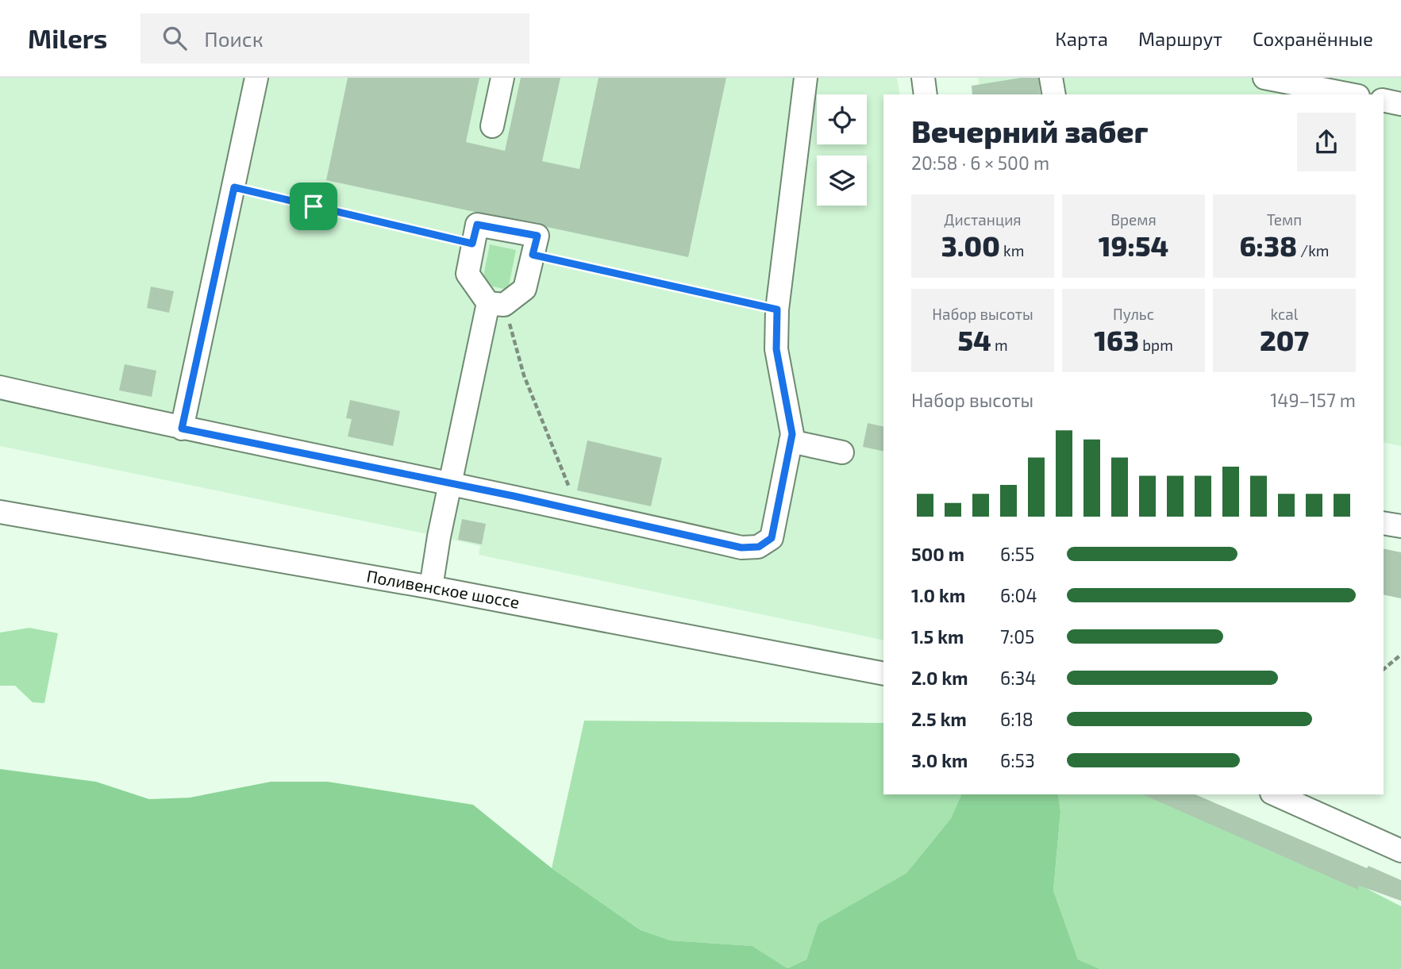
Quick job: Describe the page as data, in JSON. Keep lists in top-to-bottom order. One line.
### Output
{"streets":{"street":["Поливенское шоссе"]},"page":{"header":"Milers","search":"Поиск","nav":["Карта","Маршрут","Сохранённые"],"heading":["Вечерний забег","20:58 · 6 × 500 m"],"stats":[["Дистанция","3.00 km"],["Время","19:54"],["Темп","6:38 /km"],["Набор высоты","54 m"],["Пульс","163 bpm"],["kcal","207"]],"chart":["Набор высоты","149–157 m"],"list":[{"name":"500 m","note":"6:55"},{"name":"1.0 km","note":"6:04"},{"name":"1.5 km","note":"7:05"},{"name":"2.0 km","note":"6:34"},{"name":"2.5 km","note":"6:18"},{"name":"3.0 km","note":"6:53"}]}}
